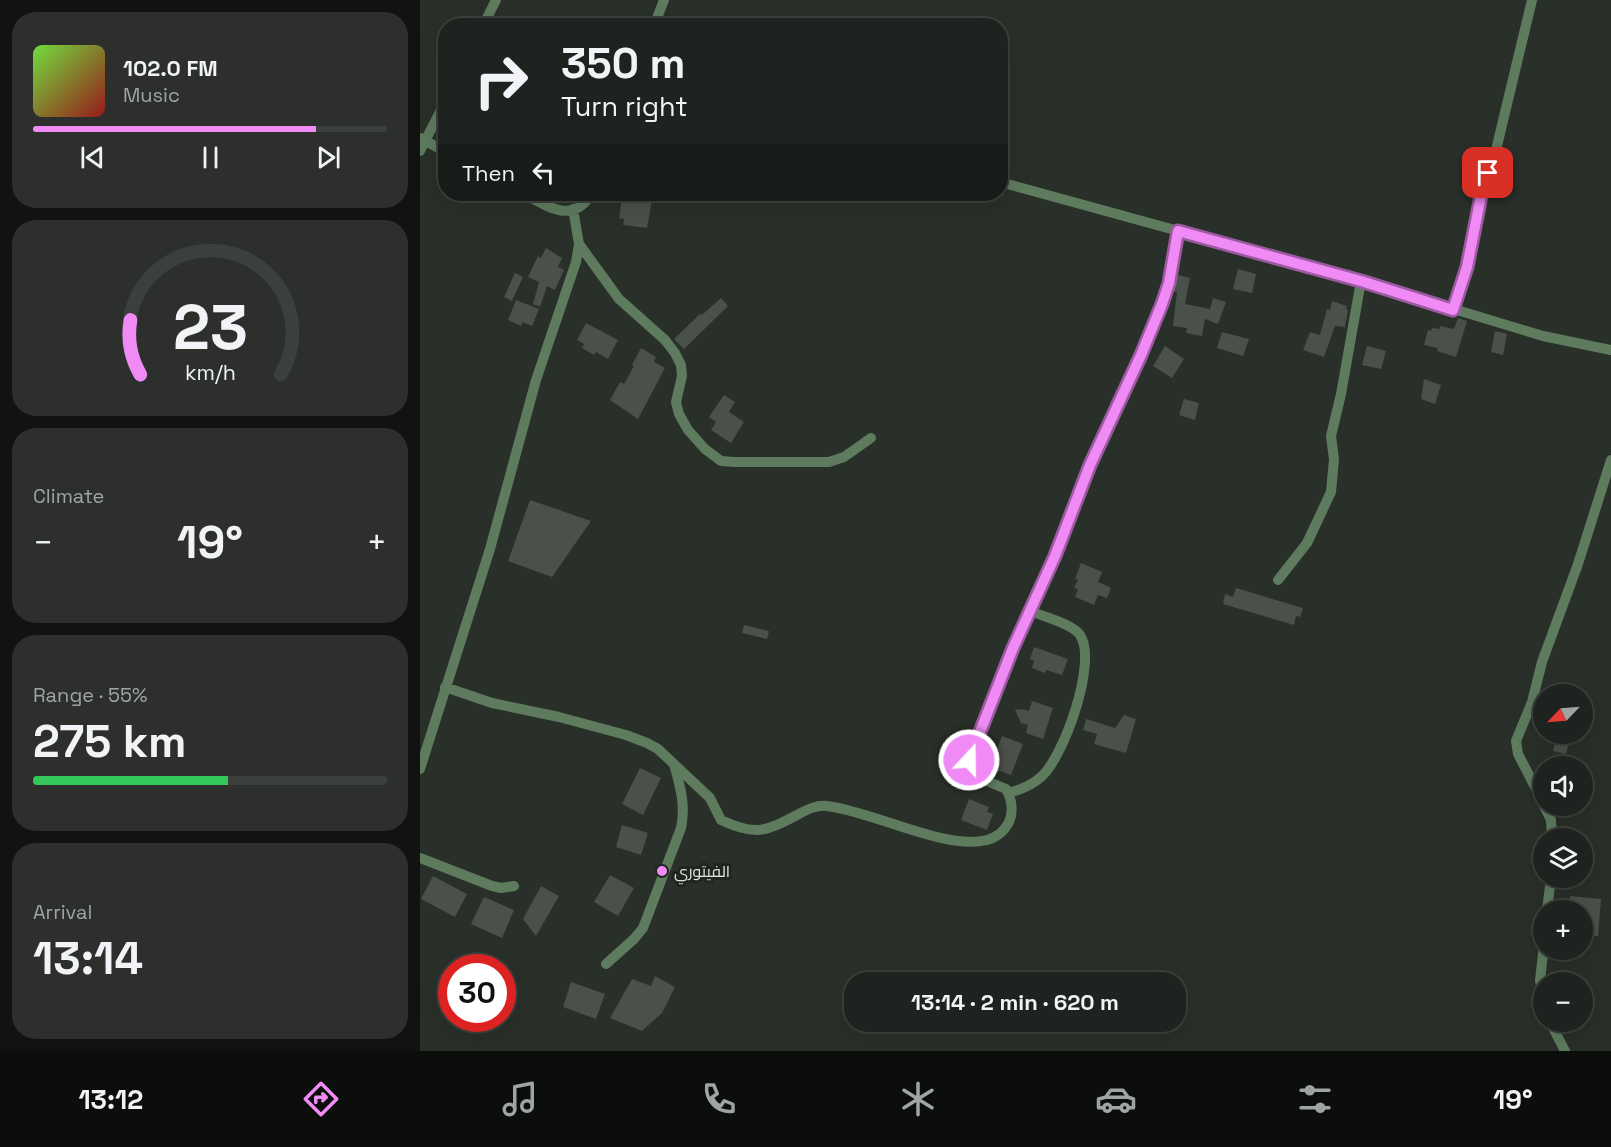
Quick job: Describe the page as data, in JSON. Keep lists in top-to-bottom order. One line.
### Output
{"places":["الفيتوري"],"north":"bottom left","page":{"turn":["350 m","Turn right"],"song":["102.0 FM","Music"],"then":"Then","tile":["Climate",["Range · 55%","275 km"],["Arrival","13:14"]],"heat":["−","19°","+"],"map_buttons":["+","−"],"limit":"30","trip":"13:14 · 2 min · 620 m","tabs":["13:12","19°"],"gauge":["23","km/h"]}}
